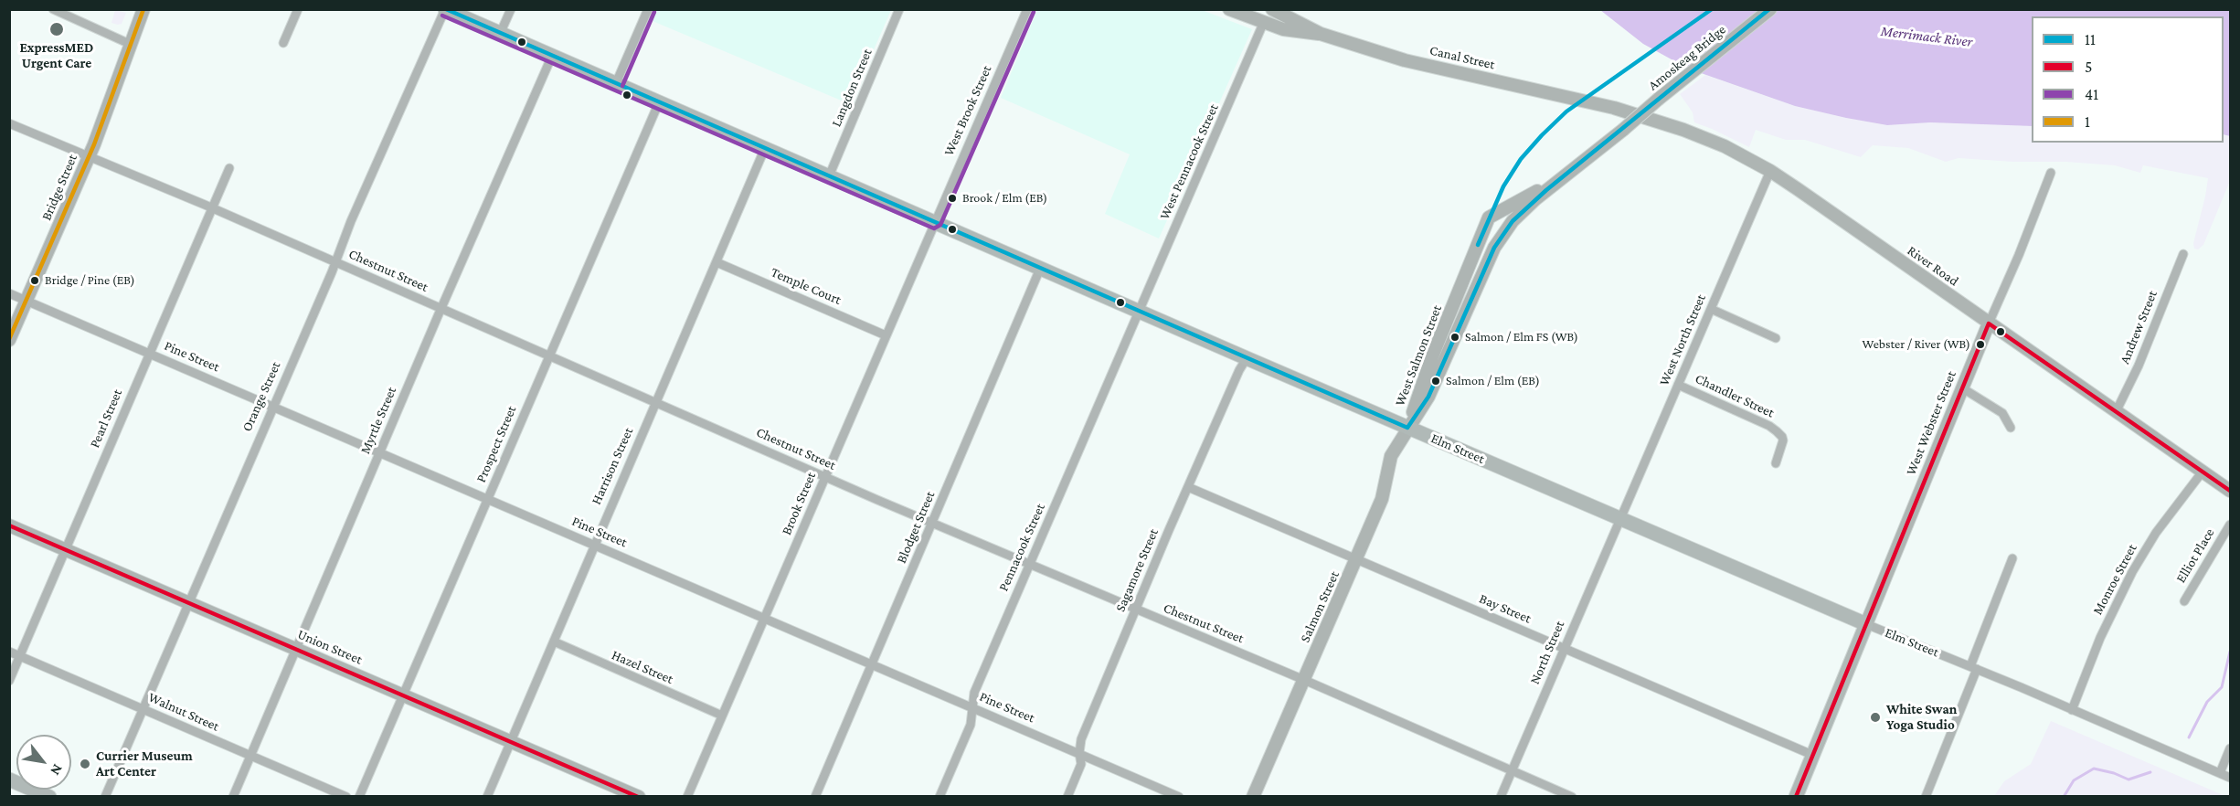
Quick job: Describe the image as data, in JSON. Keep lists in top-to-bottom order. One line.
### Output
{"streets":{"main road":["Elm Street"],"street":["Canal Street","Amoskeag Bridge","Langdon Street","West Brook Street","West Pennacook Street","Bridge Street","River Road","Chestnut Street","Temple Court","Andrew Street","West North Street","West Salmon Street","Pine Street","Chandler Street","Orange Street","Pearl Street","Myrtle Street","West Webster Street","Prospect Street","Harrison Street","Brook Street","Blodget Street","Pennacook Street","Elliot Place","Sagamore Street","Monroe Street","Salmon Street","Bay Street","Union Street","North Street","Hazel Street","Walnut Street"]},"crossings":[["Canal Street","West Pennacook Street"],["Canal Street","River Road"],["Amoskeag Bridge","West Salmon Street"],["Langdon Street","Elm Street"],["West Brook Street","Elm Street"],["West Brook Street","Brook Street"],["West Pennacook Street","Elm Street"],["West Pennacook Street","Pennacook Street"],["Bridge Street","Chestnut Street"],["Bridge Street","Pine Street"],["River Road","Andrew Street"],["River Road","West North Street"],["River Road","West Webster Street"],["River Road","Monroe Street"],["Chestnut Street","Orange Street"],["Chestnut Street","Pearl Street"],["Chestnut Street","Myrtle Street"],["Chestnut Street","Prospect Street"],["Chestnut Street","Harrison Street"],["Chestnut Street","Brook Street"],["Chestnut Street","Blodget Street"],["Chestnut Street","Pennacook Street"],["Chestnut Street","Sagamore Street"],["Chestnut Street","Salmon Street"],["Chestnut Street","North Street"],["Temple Court","Harrison Street"],["Temple Court","Brook Street"],["West North Street","Chandler Street"],["West North Street","Elm Street"],["West North Street","North Street"],["West Salmon Street","Elm Street"],["West Salmon Street","Salmon Street"],["Pine Street","Orange Street"],["Pine Street","Pearl Street"],["Pine Street","Myrtle Street"],["Pine Street","Prospect Street"],["Pine Street","Harrison Street"],["Pine Street","Brook Street"],["Pine Street","Blodget Street"],["Pine Street","Pennacook Street"],["Pine Street","Sagamore Street"],["Orange Street","Elm Street"],["Orange Street","Union Street"],["Orange Street","Walnut Street"],["Pearl Street","Union Street"],["Pearl Street","Walnut Street"],["Myrtle Street","Elm Street"],["Myrtle Street","Union Street"],["Myrtle Street","Walnut Street"],["West Webster Street","Elm Street"],["Prospect Street","Elm Street"],["Prospect Street","Union Street"],["Elm Street","Harrison Street"],["Elm Street","Brook Street"],["Elm Street","Blodget Street"],["Elm Street","Pennacook Street"],["Elm Street","Sagamore Street"],["Elm Street","Monroe Street"],["Elm Street","Salmon Street"],["Elm Street","North Street"],["Harrison Street","Union Street"],["Harrison Street","Hazel Street"],["Brook Street","Hazel Street"],["Sagamore Street","Bay Street"],["Salmon Street","Bay Street"],["Bay Street","North Street"]],"water":["Merrimack River"],"places":["ExpressMED Urgent Care","Brook / Elm (EB)","Bridge / Pine (EB)","Salmon / Elm FS (WB)","Webster / River (WB)","Salmon / Elm (EB)","White Swan Yoga Studio","Currier Museum Art Center"],"lines":["transit line 11","transit line 1","transit line 41","transit line 5"],"legend":["11","5","41","1"],"north":"bottom right"}
